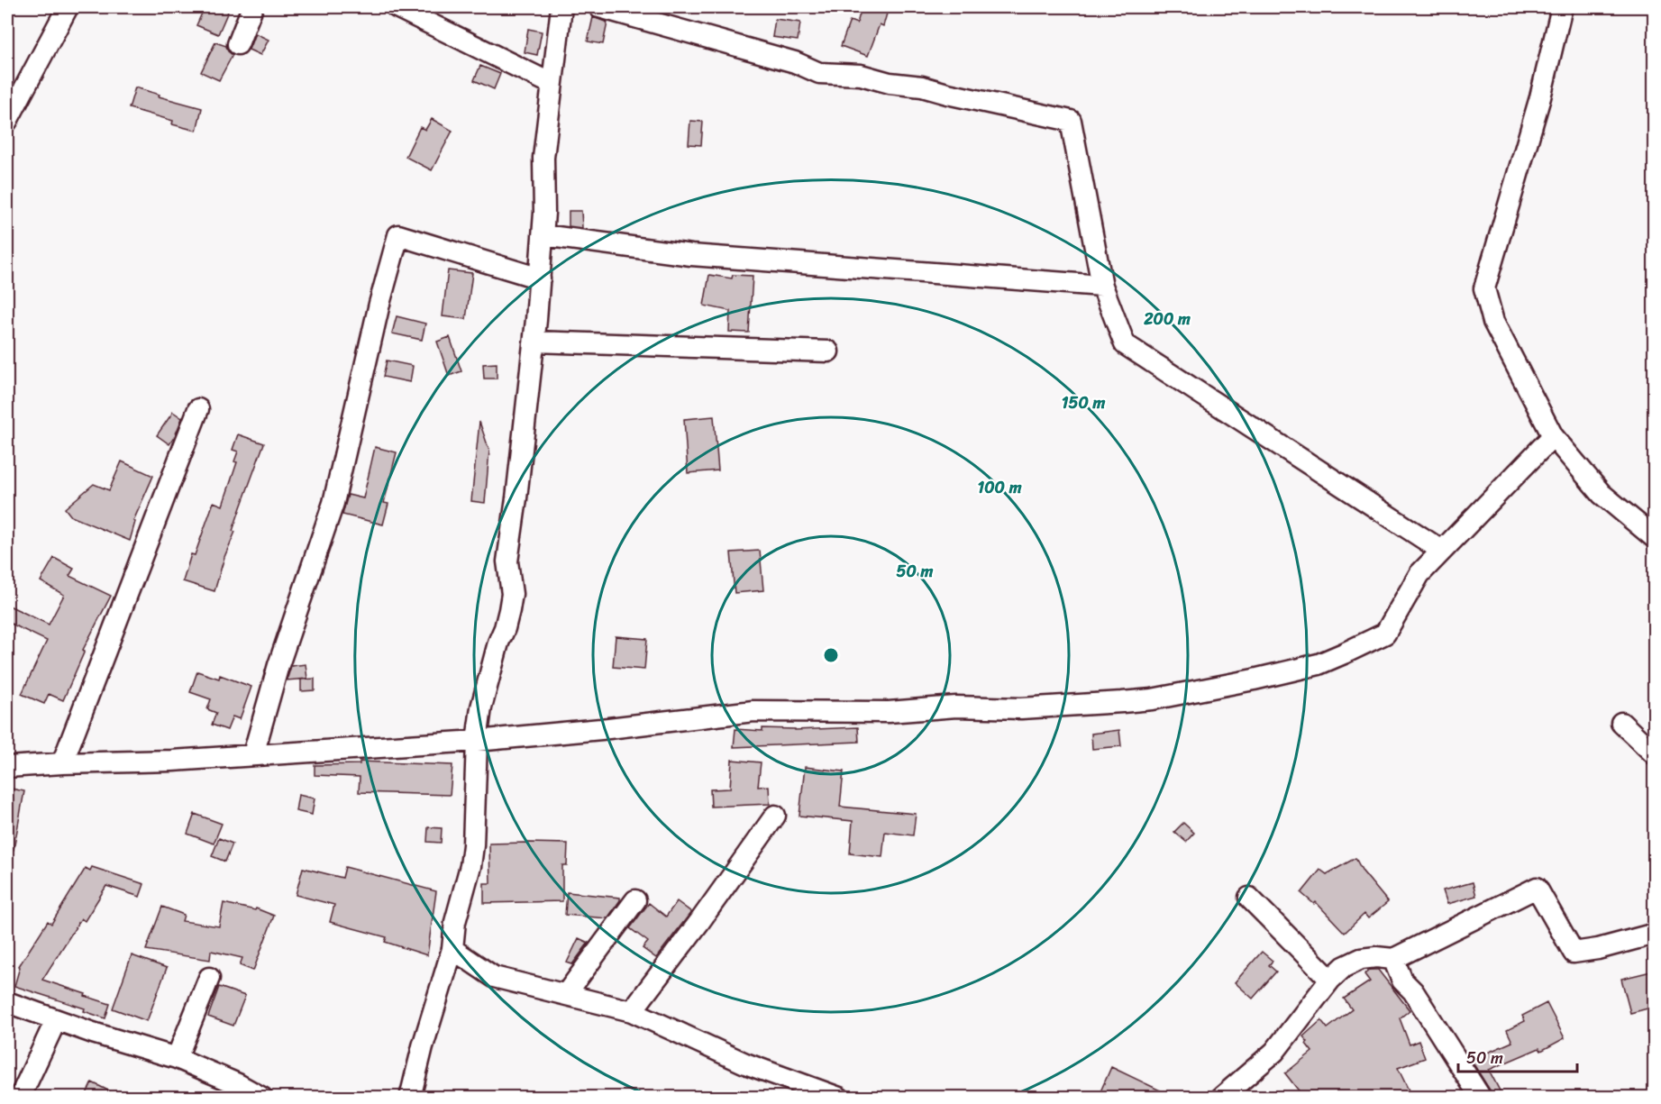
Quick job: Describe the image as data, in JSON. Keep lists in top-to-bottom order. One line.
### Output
{"scale_bar":"50 m","rings":["200 m","150 m","100 m","50 m"]}
